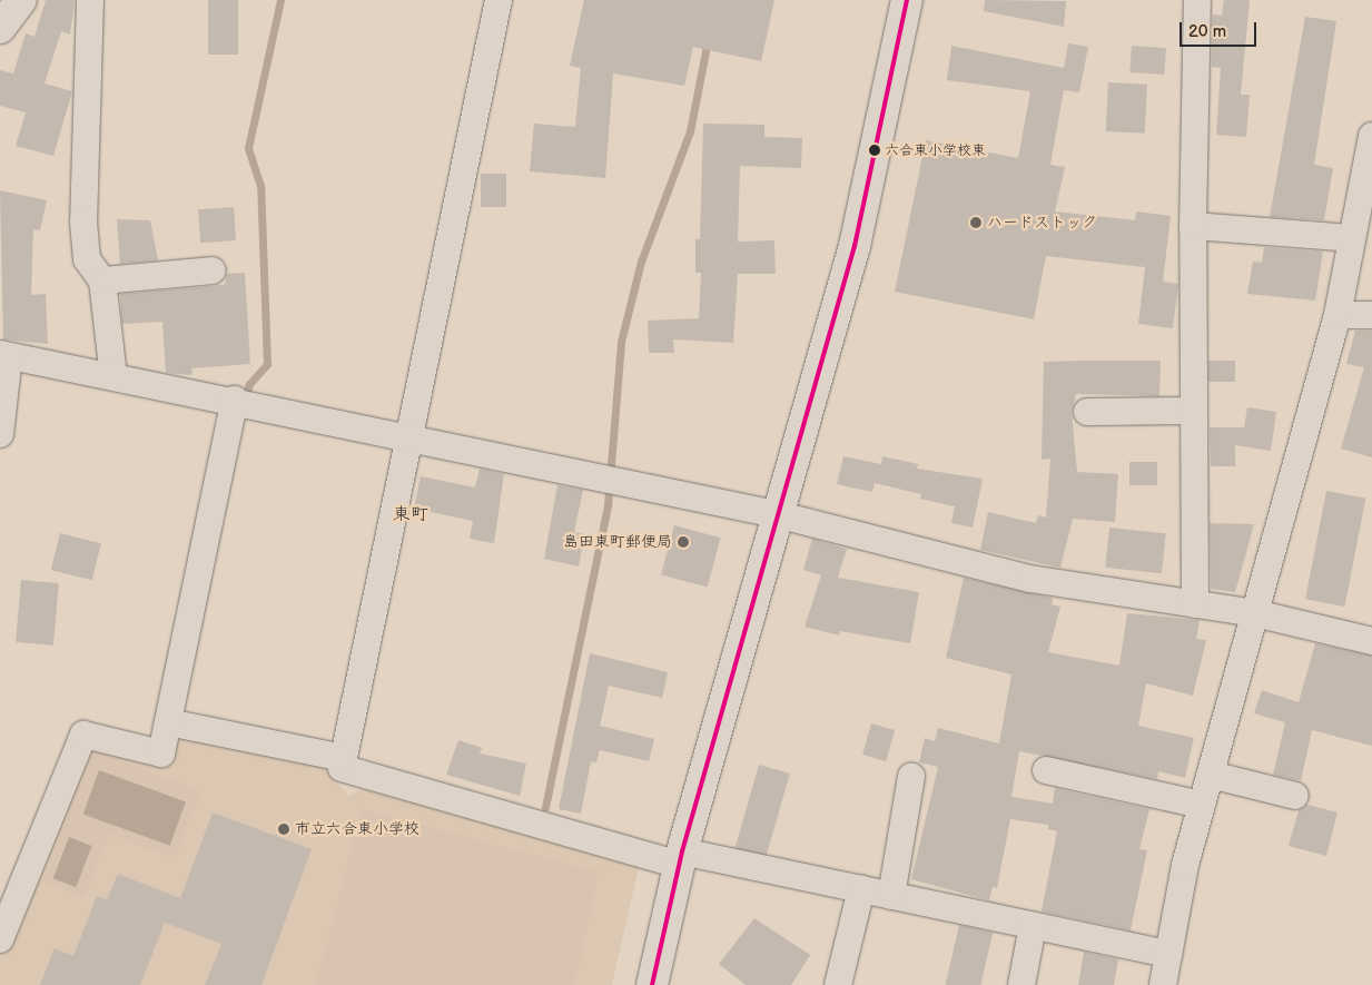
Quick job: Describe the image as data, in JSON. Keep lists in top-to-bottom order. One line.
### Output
{"districts":["東町"],"places":["六合東小学校東","ハードストック","島田東町郵便局","市立六合東小学校"],"scale_bar":"20 m"}
